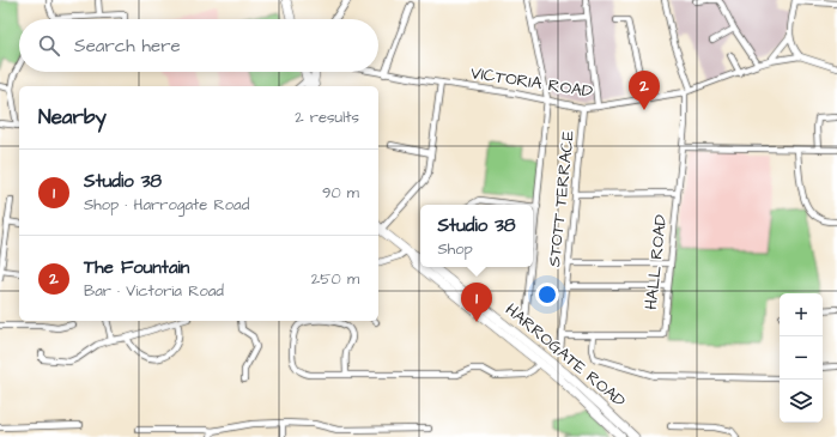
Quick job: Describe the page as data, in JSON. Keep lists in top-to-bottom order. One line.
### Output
{"streets":{"highway":["HARROGATE ROAD"],"street":["VICTORIA ROAD","STOTT TERRACE","HALL ROAD"]},"crossings":[["VICTORIA ROAD","STOTT TERRACE"],["VICTORIA ROAD","HALL ROAD"],["STOTT TERRACE","HALL ROAD"]],"page":{"search":"Search here","pins":["2","1"],"heading":["Nearby","2 results"],"list":[{"mark":"1","name":"Studio 38","note":"Shop · Harrogate Road","value":"90 m"},{"mark":"2","name":"The Fountain","note":"Bar · Victoria Road","value":"250 m"}],"popup":["Studio 38","Shop"],"map_buttons":["+","−"]}}
